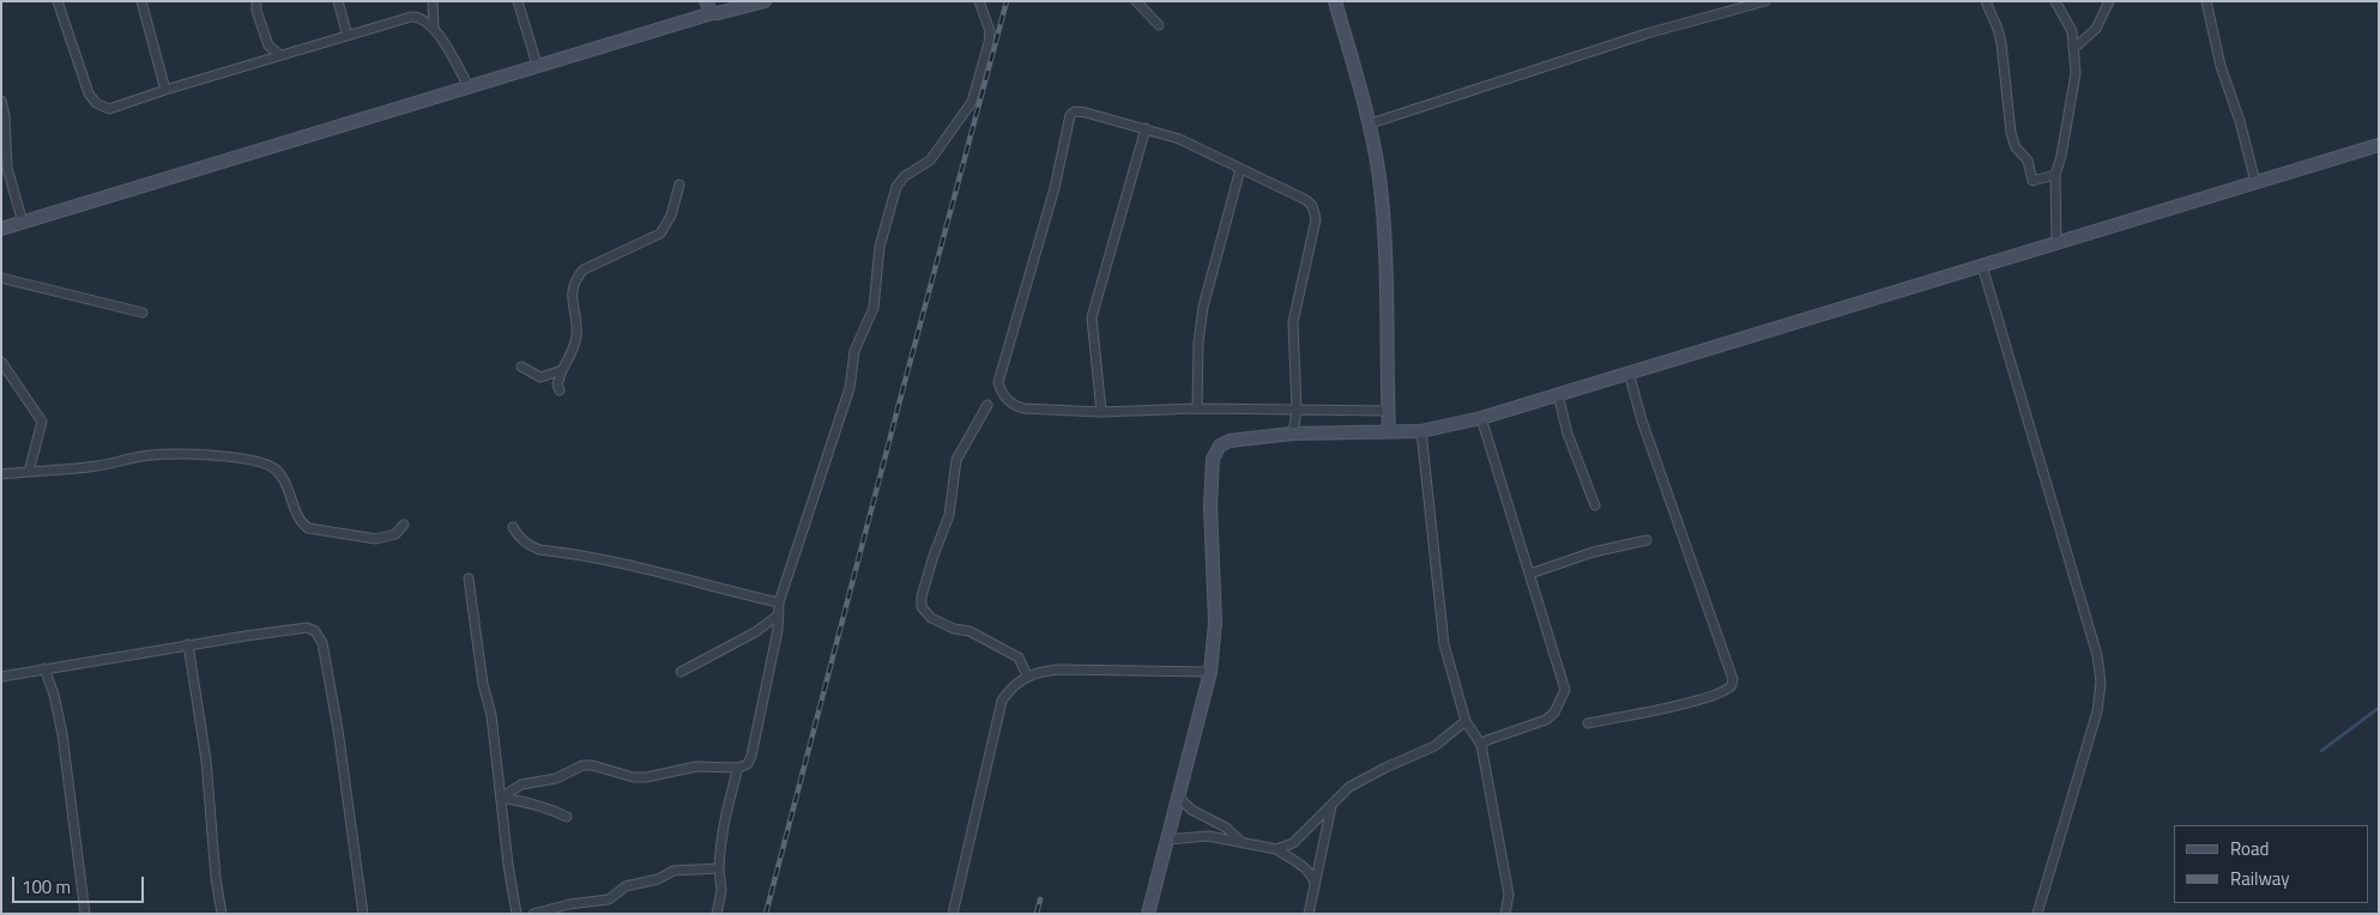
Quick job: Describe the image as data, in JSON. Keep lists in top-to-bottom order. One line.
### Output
{"legend":["Road","Railway"],"scale_bar":"100 m"}
